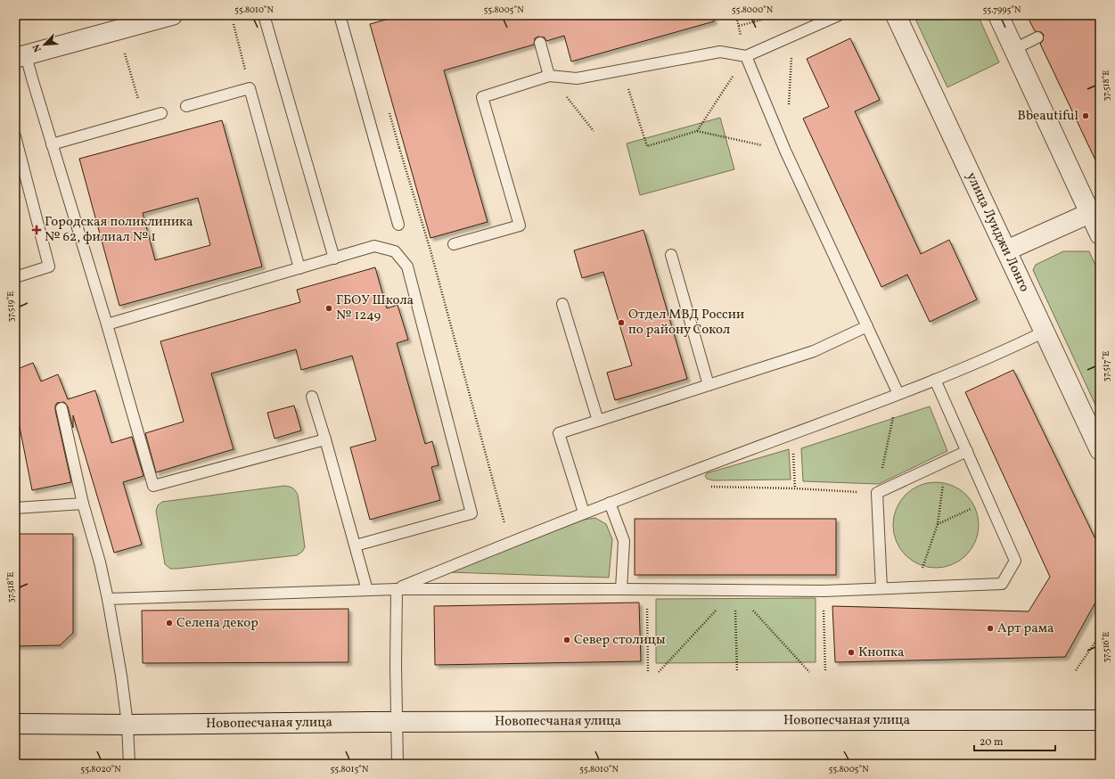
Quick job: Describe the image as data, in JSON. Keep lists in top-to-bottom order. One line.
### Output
{"streets":{"main road":["улица Луиджи Лонго","Новопесчаная улица"]},"places":{"other":["Bbeautiful","ГБОУ Школа № 1249","Отдел МВД России по району Сокол","Селена декор","Арт рама","Север столицы","Кнопка"],"health":["Городская поликлиника № 62, филиал № 1"]},"scale_bar":"20 m","north":"bottom left","coordinates":["55.8010°N","55.8005°N","55.8000°N","55.7995°N","37.518°E","37.519°E","37.517°E","37.516°E","55.8020°N","55.8015°N"]}
